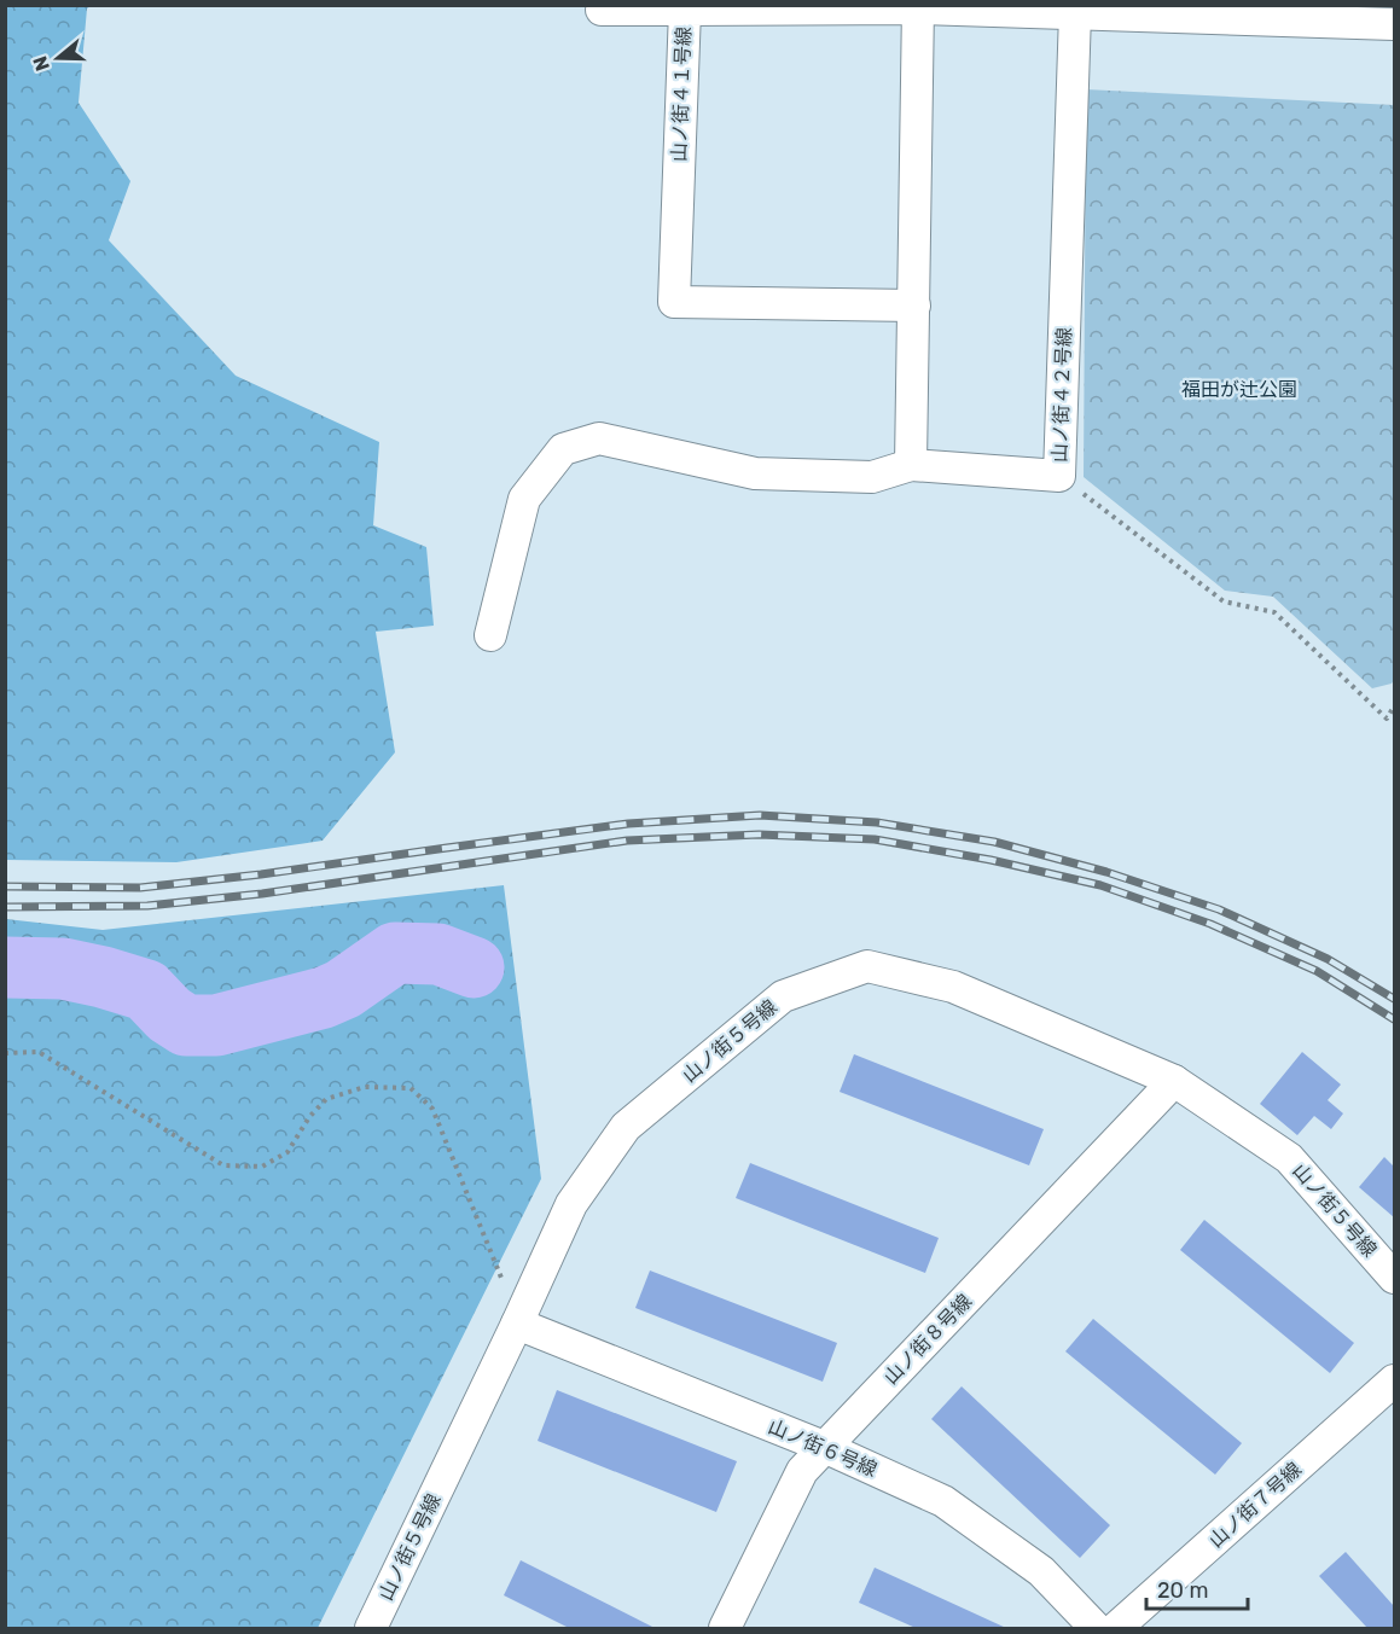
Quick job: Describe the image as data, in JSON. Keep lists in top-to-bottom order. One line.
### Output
{"streets":{"street":["山ノ街４１号線","山ノ街４２号線","山ノ街５号線","山ノ街８号線","山ノ街６号線","山ノ街７号線"]},"crossings":[["山ノ街４１号線","山ノ街４２号線"],["山ノ街５号線","山ノ街８号線"],["山ノ街５号線","山ノ街６号線"],["山ノ街８号線","山ノ街６号線"]],"parks":["福田が辻公園"],"scale_bar":"20 m","north":"left"}
